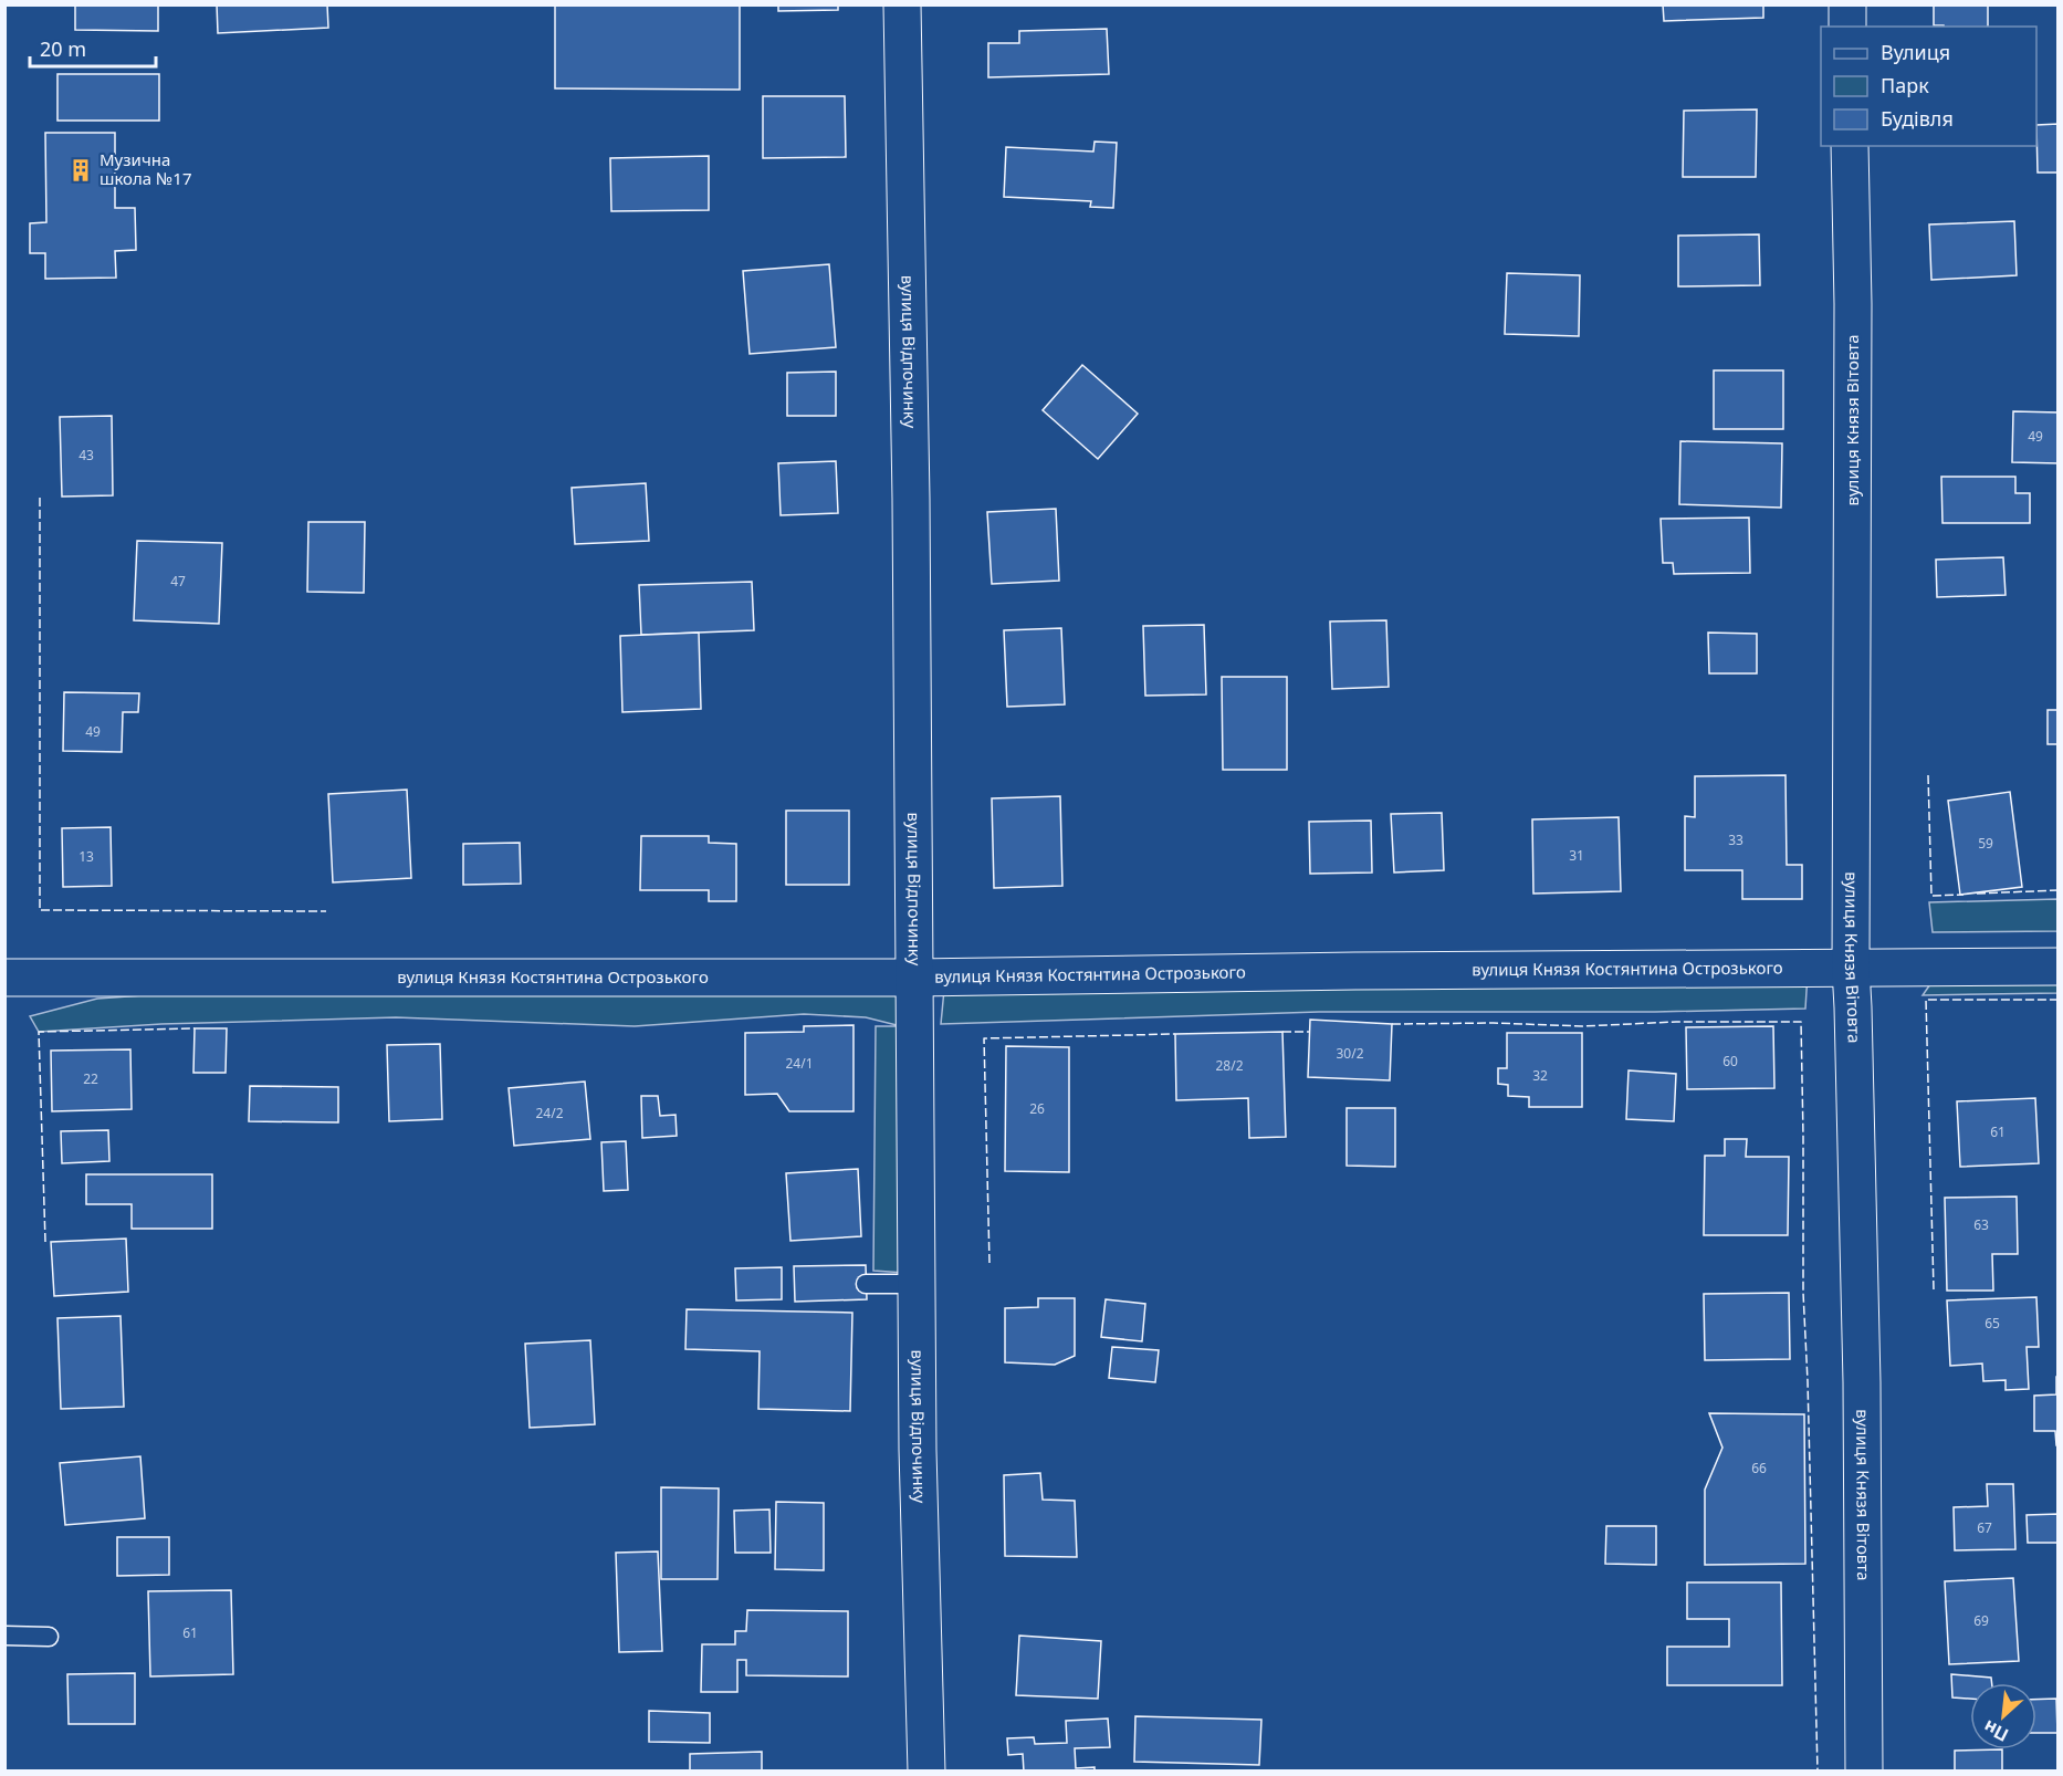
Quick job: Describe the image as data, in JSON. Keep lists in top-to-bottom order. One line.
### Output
{"streets":{"street":["вулиця Відпочинку","вулиця Князя Вітовта","вулиця Князя Костянтина Острозького"]},"crossings":[["вулиця Відпочинку","вулиця Князя Костянтина Острозького"],["вулиця Князя Вітовта","вулиця Князя Костянтина Острозького"]],"places":{"building":["Музична школа №17"]},"house_numbers":["49","43","47","49","33","59","31","13","30/2","60","24/1","28/2","32","22","26","24/2","61","63","65","66","67","69","61"],"legend":["Вулиця","Парк","Будівля"],"scale_bar":"20 m","north":"bottom left"}
